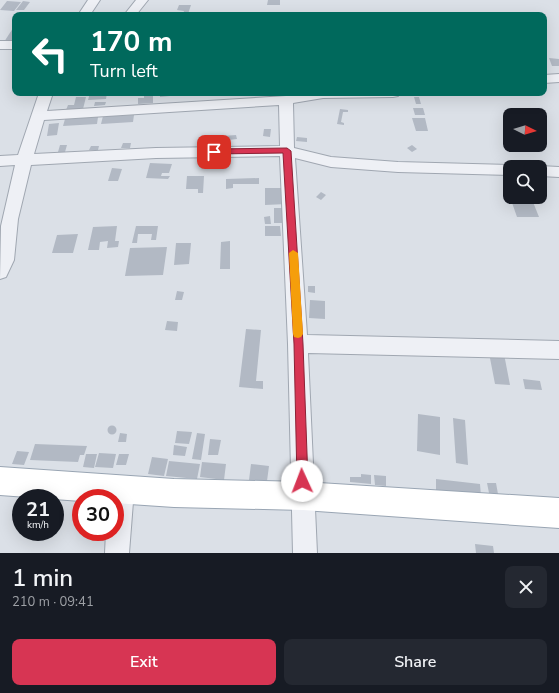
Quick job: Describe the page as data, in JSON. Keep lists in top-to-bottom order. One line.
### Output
{"north":"right","page":{"turn":["170 m","Turn left"],"speed":"21 km/h","limit":"30","heading":["1 min","210 m · 09:41"],"buttons":["Exit","Share"]}}
